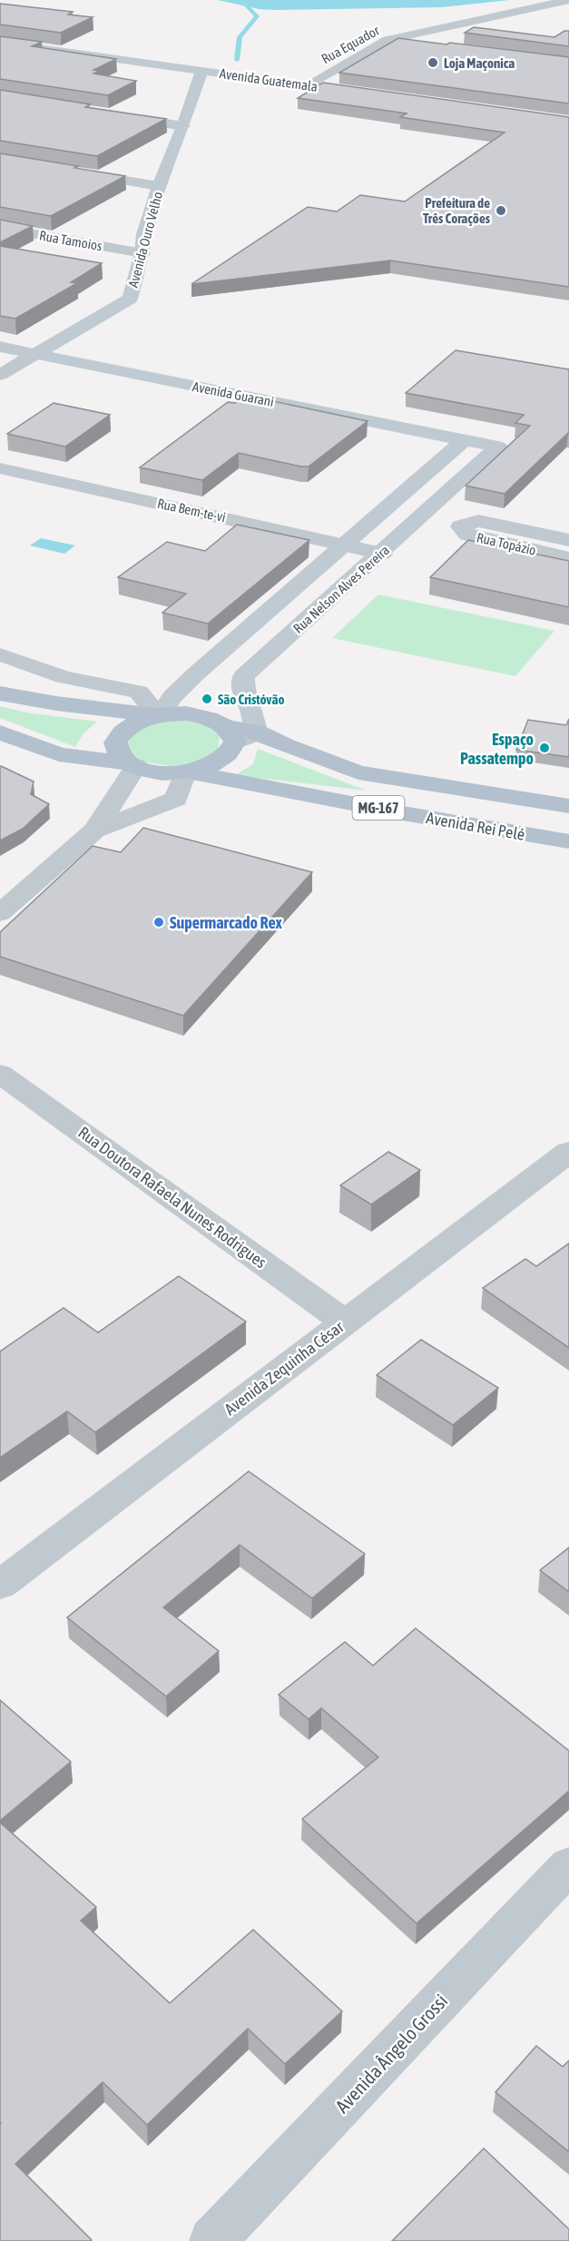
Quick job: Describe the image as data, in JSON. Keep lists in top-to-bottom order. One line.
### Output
{"streets":{"main road":["MG-167","Avenida Rei Pelé"],"street":["Rua Equador","Avenida Guatemala","Avenida Ouro Velho","Rua Tamoios","Avenida Guarani","Rua Bem-te-vi","Rua Topázio","Rua Nelson Alves Pereira","Rua Doutora Rafaela Nunes Rodrigues","Avenida Zequinha César","Avenida Ângelo Grossi"]},"crossings":[["Rua Equador","Avenida Guatemala"],["Avenida Guatemala","Avenida Ouro Velho"],["Avenida Ouro Velho","Rua Tamoios"],["Avenida Ouro Velho","Avenida Guarani"],["Avenida Guarani","Rua Nelson Alves Pereira"],["Rua Bem-te-vi","Rua Nelson Alves Pereira"],["Rua Nelson Alves Pereira","Avenida Rei Pelé"],["Rua Doutora Rafaela Nunes Rodrigues","Avenida Zequinha César"]],"places":["Loja Maçonica","Prefeitura de Três Corações","São Cristóvão","Espaço Passatempo","Supermarcado Rex"]}
